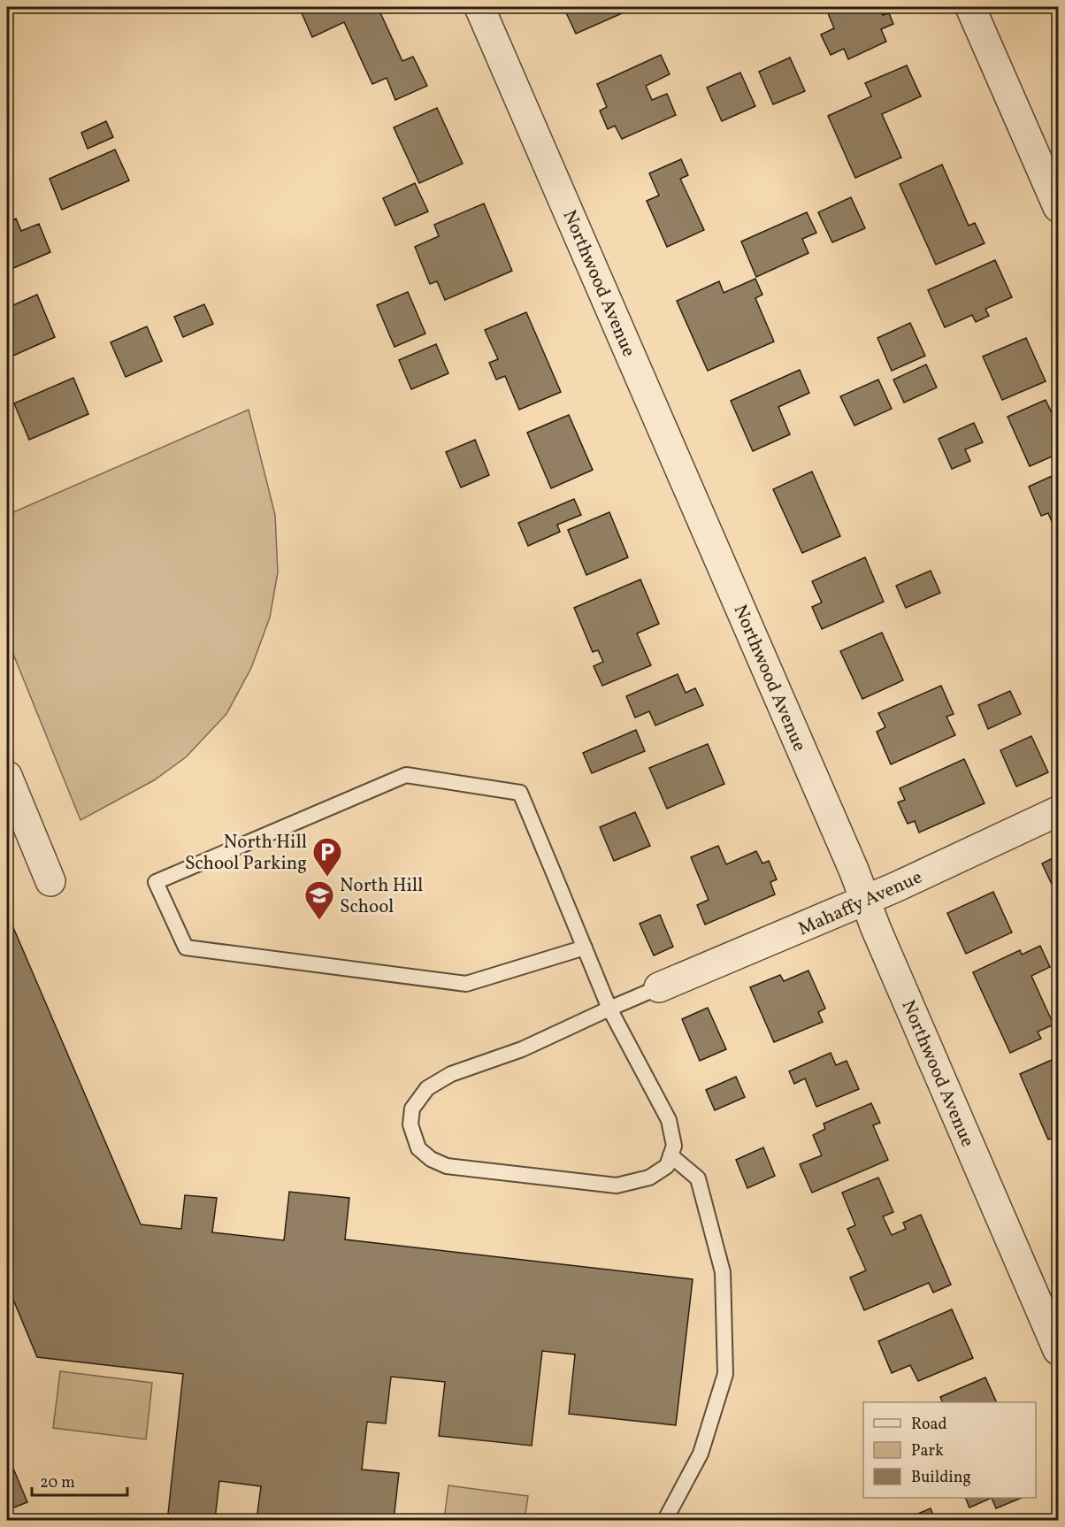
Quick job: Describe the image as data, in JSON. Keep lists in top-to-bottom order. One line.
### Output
{"streets":{"street":["Northwood Avenue","Mahaffy Avenue"]},"crossings":[["Northwood Avenue","Mahaffy Avenue"]],"places":{"parking":["North Hill School Parking"],"school or university":["North Hill School"]},"legend":["Road","Park","Building"],"scale_bar":"20 m"}
